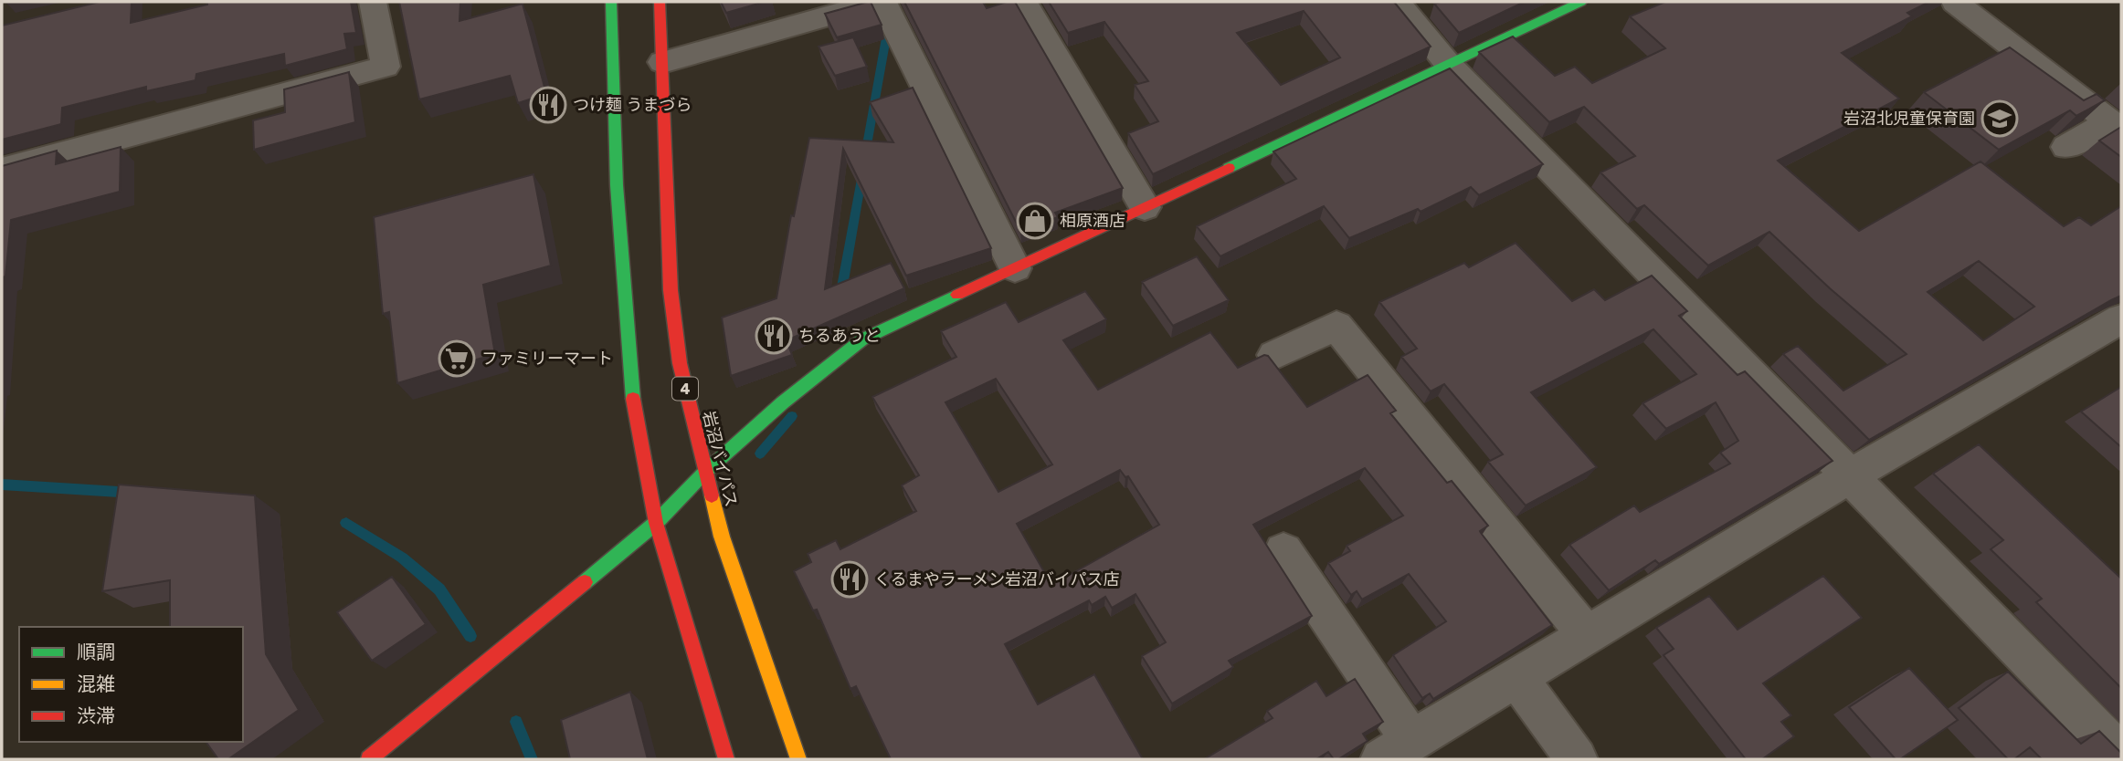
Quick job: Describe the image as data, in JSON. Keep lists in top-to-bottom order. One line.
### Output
{"streets":{"main road":["4","岩沼バイパス"]},"places":{"restaurant":["つけ麺 うまづら","ちるあうと","くるまやラーメン岩沼バイパス店"],"school or university":["岩沼北児童保育園"],"shop":["相原酒店"],"supermarket":["ファミリーマート"]},"legend":["順調","混雑","渋滞"]}
